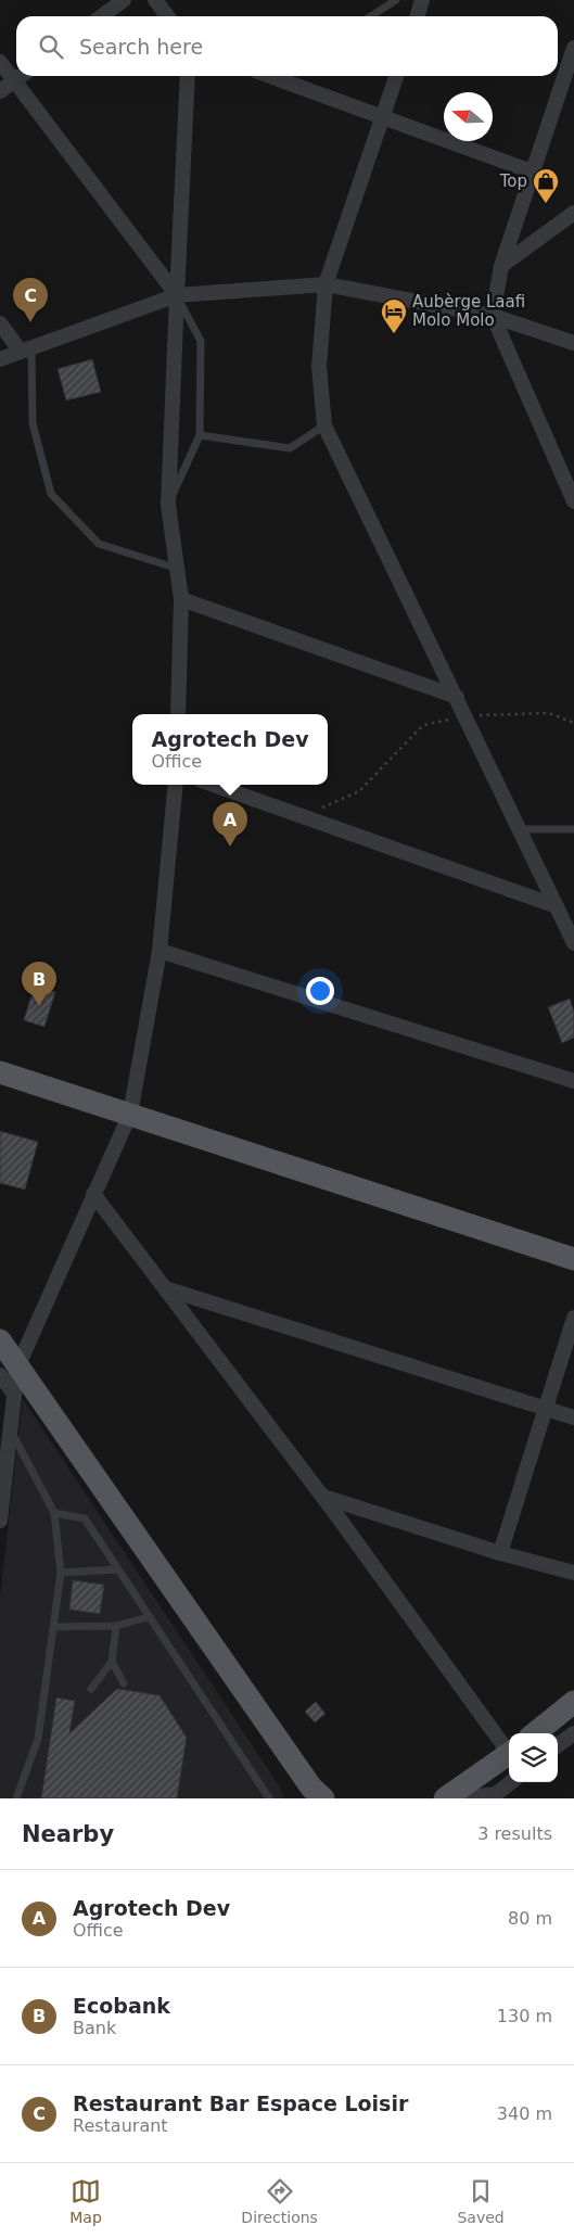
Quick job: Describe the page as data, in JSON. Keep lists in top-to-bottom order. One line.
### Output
{"places":{"shop":["Top"],"hotel":["Aubèrge Laafi Molo Molo"]},"north":"left","page":{"search":"Search here","pins":["C","A","B"],"popup":["Agrotech Dev","Office"],"heading":["Nearby","3 results"],"list":[{"mark":"A","name":"Agrotech Dev","note":"Office","value":"80 m"},{"mark":"B","name":"Ecobank","note":"Bank","value":"130 m"},{"mark":"C","name":"Restaurant Bar Espace Loisir","note":"Restaurant","value":"340 m"}],"nav":["Map","Directions","Saved"]}}
